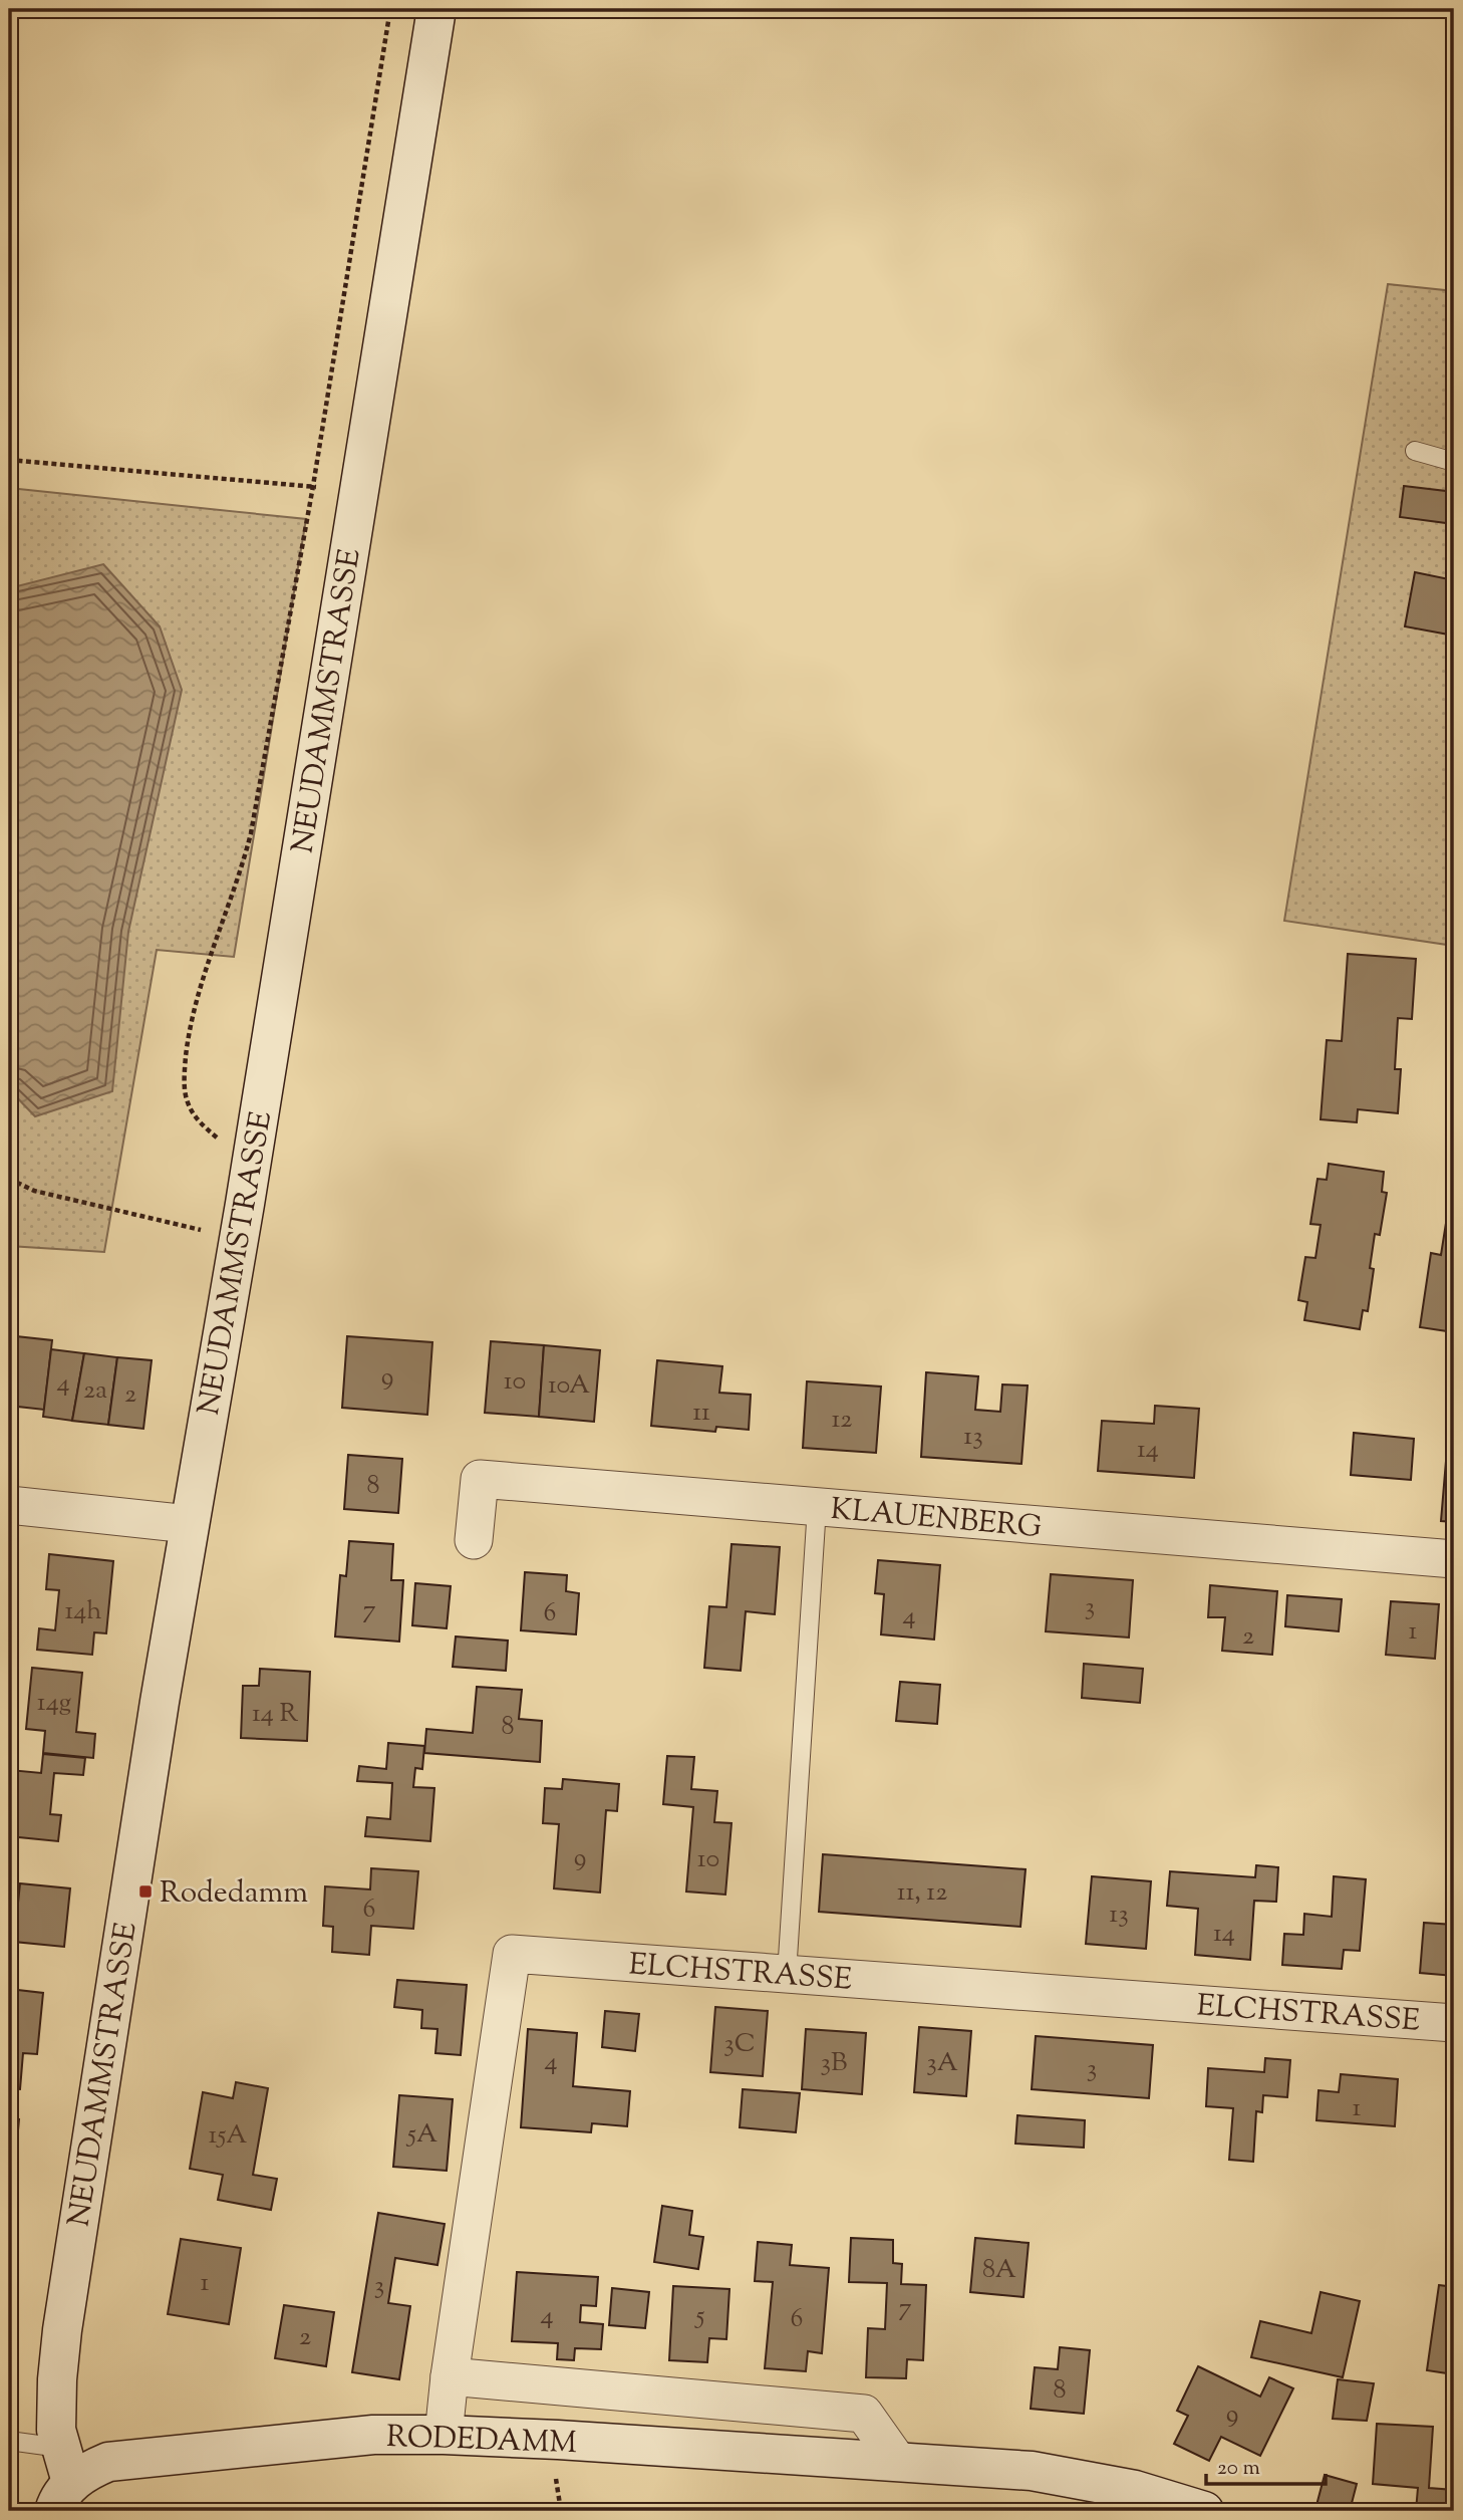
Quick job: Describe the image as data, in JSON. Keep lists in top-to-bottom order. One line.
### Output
{"streets":{"street":["NEUDAMMSTRASSE","KLAUENBERG","ELCHSTRASSE","RODEDAMM"]},"crossings":[["NEUDAMMSTRASSE","RODEDAMM"],["ELCHSTRASSE","RODEDAMM"]],"places":{"transit":["Rodedamm"]},"house_numbers":["9","10","4","10A","2a","2","11","12","13","14","8","3","7","14h","6","4","1","2","14g","14 R","8","9","10","11, 12","6","13","14","3C","4","3B","3A","3","1","5A","15A","8A","1","3","7","4","5","6","2","8","9"],"scale_bar":"20 m"}
